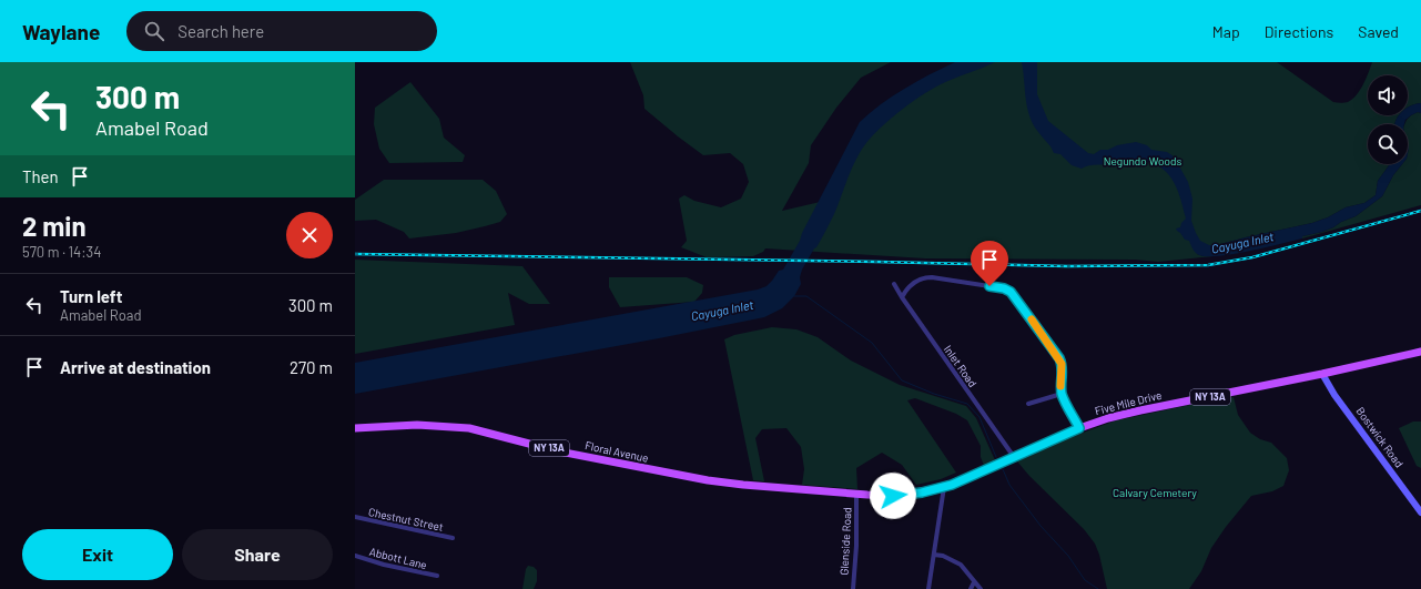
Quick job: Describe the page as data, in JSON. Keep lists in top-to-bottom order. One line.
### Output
{"streets":{"main road":["NY 13A","Five Mile Drive","Floral Avenue"],"street":["Inlet Road","Bostwick Road","Chestnut Street","Glenside Road","Abbott Lane"]},"crossings":[["Inlet Road","Five Mile Drive"],["Five Mile Drive","Bostwick Road"],["Five Mile Drive","Floral Avenue"],["Five Mile Drive","Glenside Road"]],"water":["Cayuga Inlet"],"parks":["Negundo Woods","Calvary Cemetery"],"page":{"header":"Waylane","search":"Search here","nav":["Map","Directions","Saved"],"turn":["300 m","Amabel Road"],"then":"Then","heading":["2 min","570 m · 14:34"],"list":[{"name":"Turn left","note":"Amabel Road","value":"300 m"},{"name":"Arrive at destination","value":"270 m"}],"buttons":["Exit","Share"]}}
